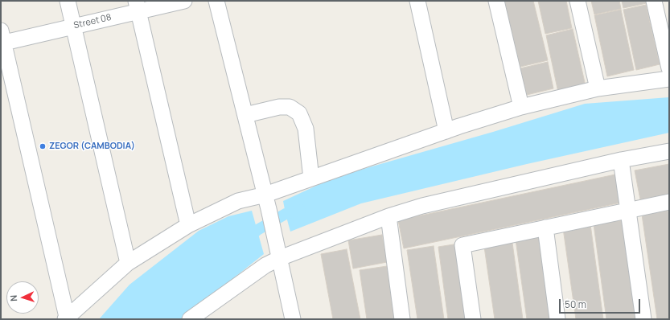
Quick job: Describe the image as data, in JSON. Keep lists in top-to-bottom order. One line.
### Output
{"streets":{"street":["Street 08"]},"places":["ZEGOR (CAMBODIA)"],"scale_bar":"50 m","north":"left"}
